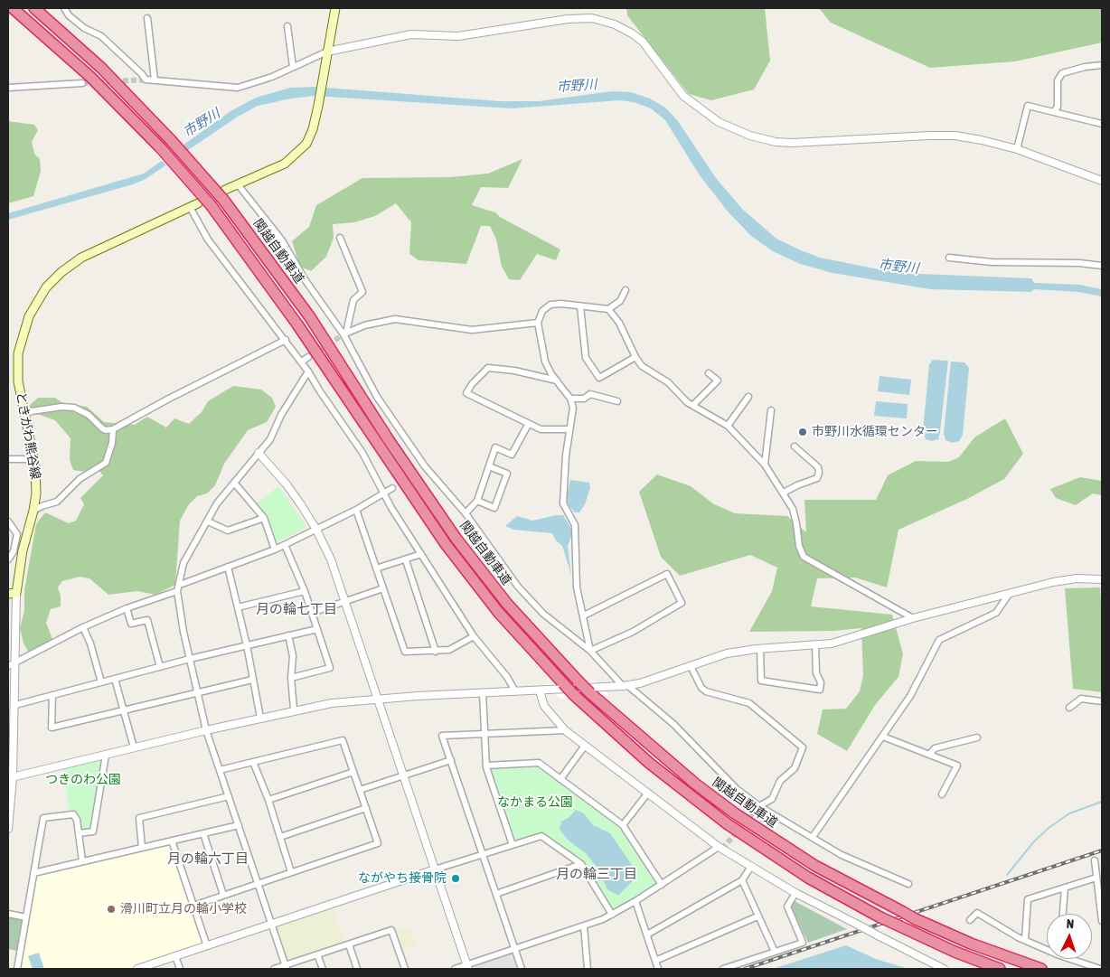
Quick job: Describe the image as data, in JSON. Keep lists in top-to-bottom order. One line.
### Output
{"streets":{"highway":["関越自動車道"],"main road":["ときがわ熊谷線"]},"districts":["月の輪七丁目","月の輪六丁目","月の輪三丁目"],"water":["市野川"],"parks":["つきのわ公園","なかまる公園"],"places":["市野川水循環センター","ながやち接骨院","滑川町立月の輪小学校"],"north":"top"}
